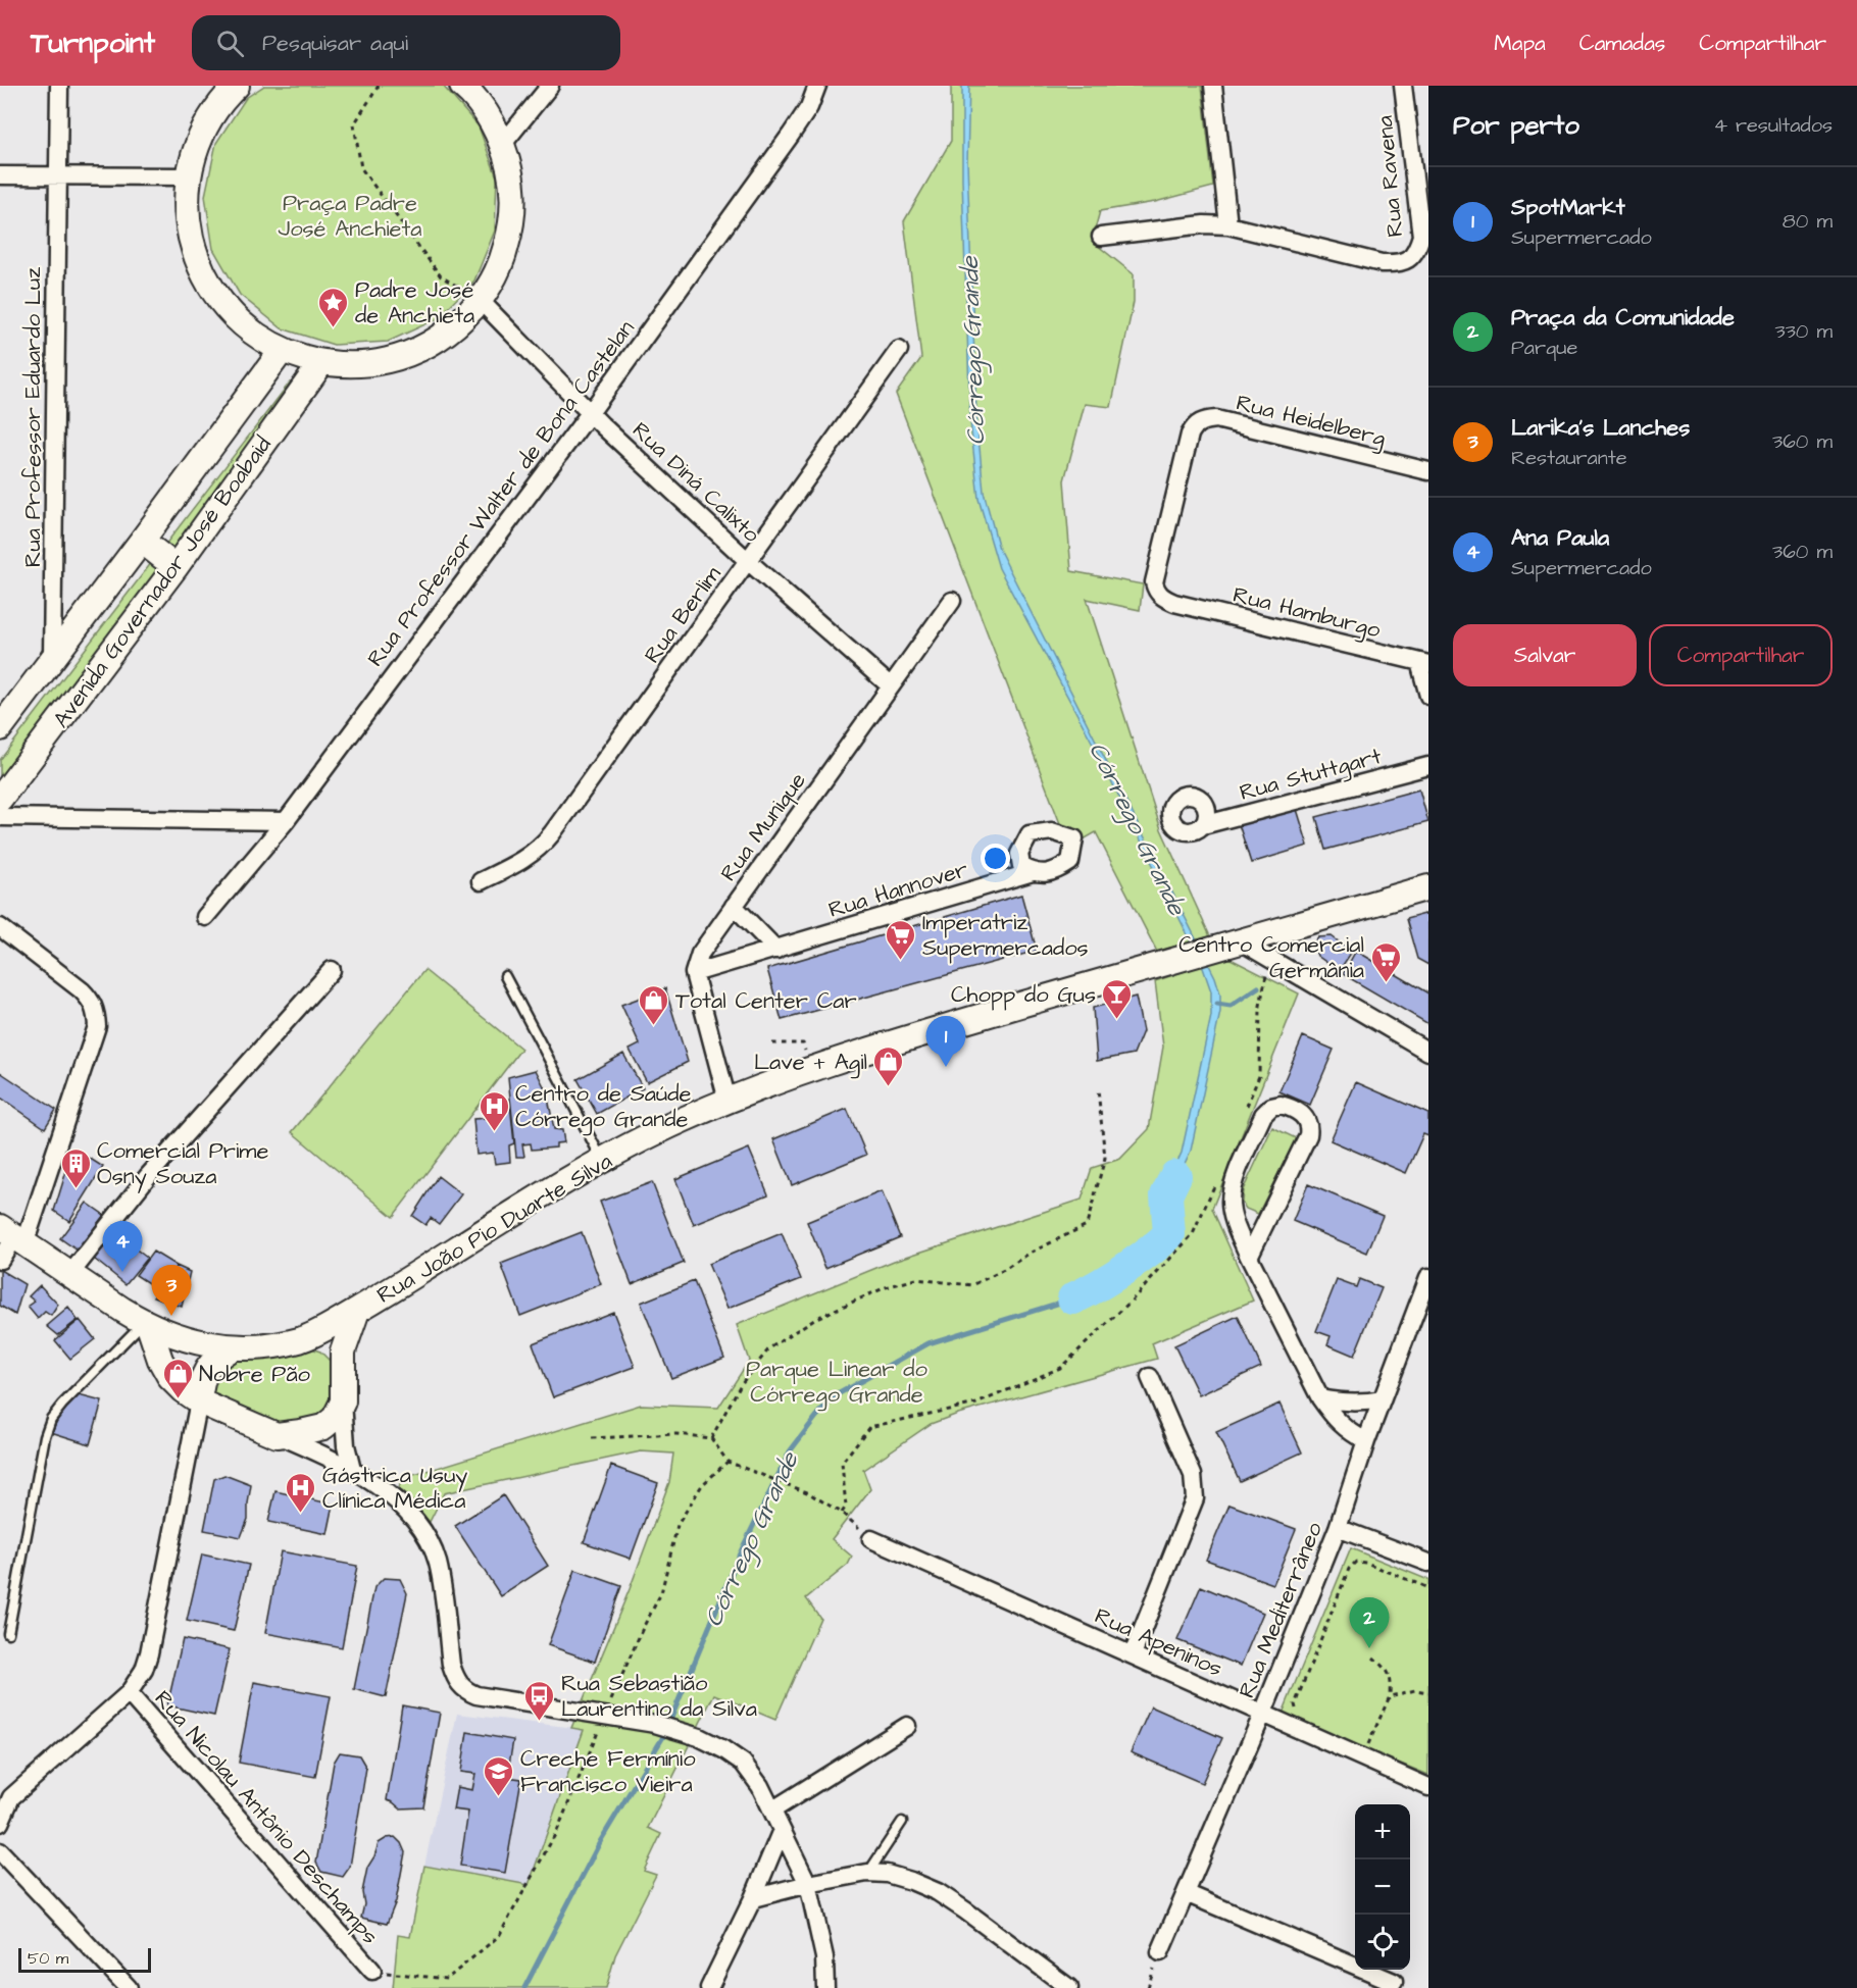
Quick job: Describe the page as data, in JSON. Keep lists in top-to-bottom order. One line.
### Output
{"streets":{"main road":["Avenida Governador José Boabaid","Rua João Pio Duarte Silva"],"street":["Rua Ravena","Rua Professor Eduardo Luz","Rua Heidelberg","Rua Diná Calixto","Rua Professor Walter de Bona Castelan","Rua Hamburgo","Rua Berlim","Rua Stuttgart","Rua Munique","Rua Hannover","Rua Mediterrâneo","Rua Apeninos","Rua Nicolau Antônio Deschamps"]},"crossings":[["Rua Professor Eduardo Luz","Avenida Governador José Boabaid"],["Rua Heidelberg","Rua Hamburgo"],["Rua Diná Calixto","Rua Professor Walter de Bona Castelan"],["Rua Diná Calixto","Rua Berlim"],["Rua Diná Calixto","Rua Munique"],["Rua Munique","Rua Hannover"],["Rua Mediterrâneo","Rua Apeninos"]],"water":["Córrego Grande"],"parks":["Praça Padre José Anchieta","Parque Linear do Córrego Grande"],"places":{"place":["Padre José de Anchieta"],"supermarket":["Imperatriz Supermercados","Centro Comercial Germânia"],"bar":["Chopp do Gus"],"shop":["Total Center Car","Lave + Agil","Nobre Pão"],"hospital":["Centro de Saúde Córrego Grande","Gástrica Usuy Clínica Médica"],"building":["Comercial Prime Osny Souza"],"bus stop":["Rua Sebastião Laurentino da Silva"],"school or university":["Creche Fermínio Francisco Vieira"]},"scale_bar":"50 m","page":{"header":"Turnpoint","search":"Pesquisar aqui","nav":["Mapa","Camadas","Compartilhar"],"heading":["Por perto","4 resultados"],"list":[{"mark":"1","name":"SpotMarkt","note":"Supermercado","value":"80 m"},{"mark":"2","name":"Praça da Comunidade","note":"Parque","value":"330 m"},{"mark":"3","name":"Larika's Lanches","note":"Restaurante","value":"360 m"},{"mark":"4","name":"Ana Paula","note":"Supermercado","value":"360 m"}],"buttons":["Salvar","Compartilhar"],"pins":["1","4","3","2"],"map_buttons":["+","−"],"scale":"50 m"}}
